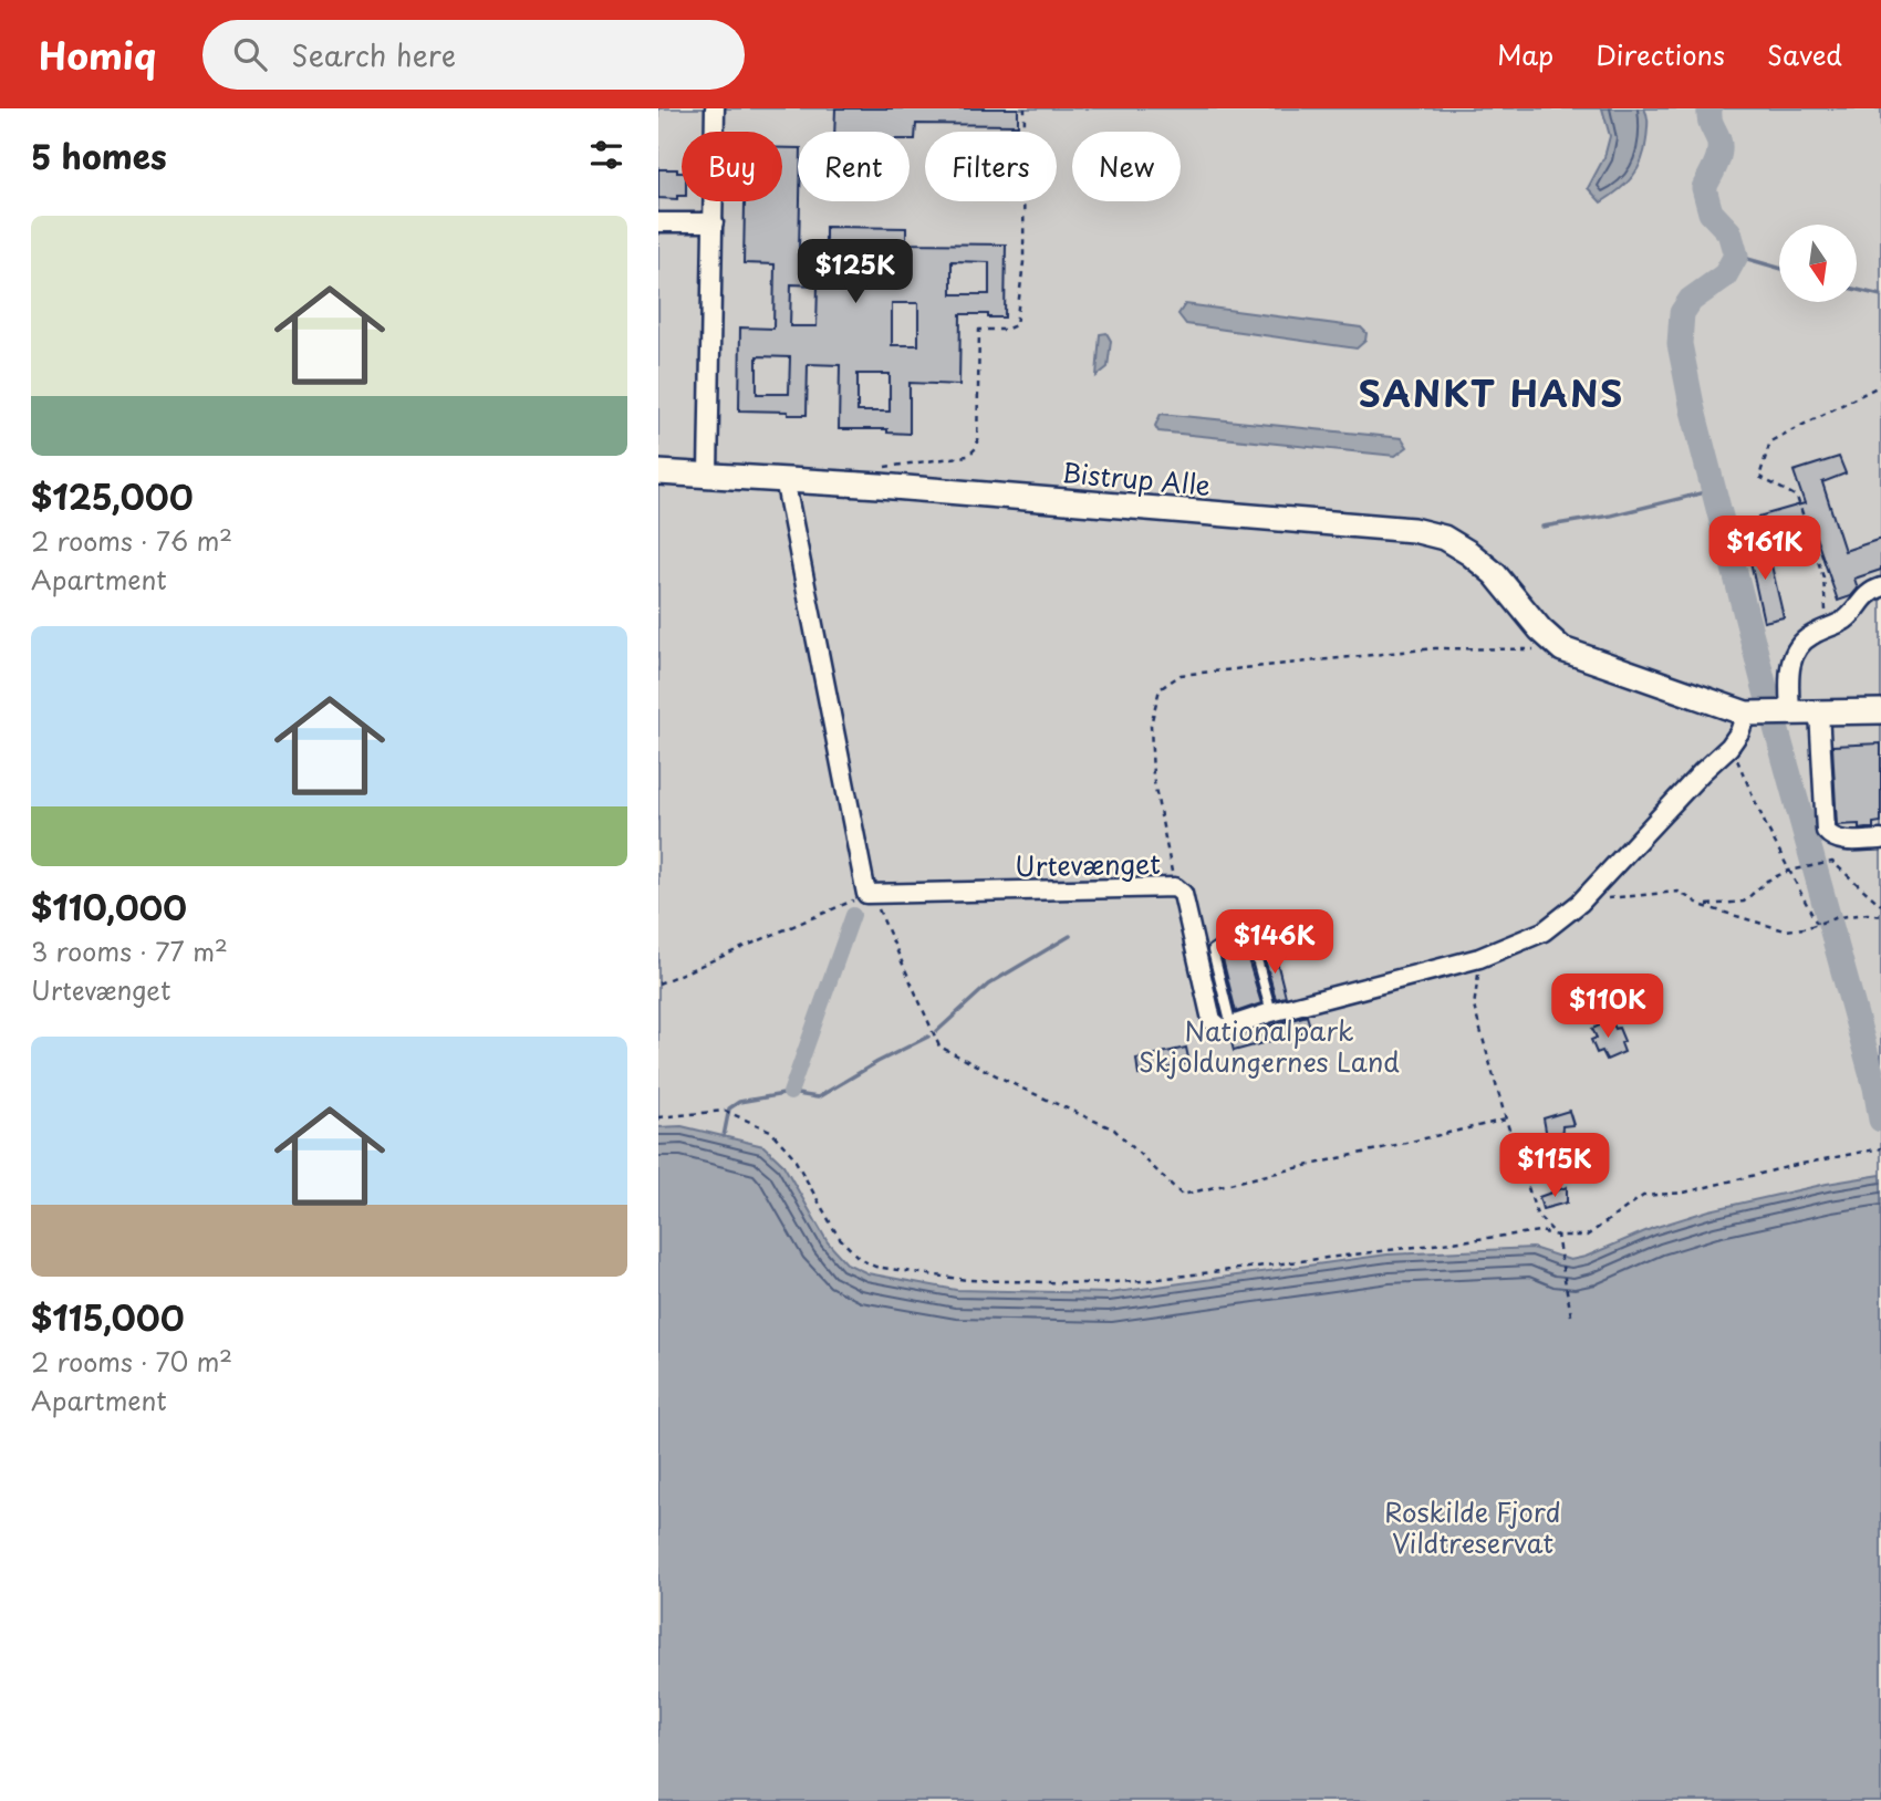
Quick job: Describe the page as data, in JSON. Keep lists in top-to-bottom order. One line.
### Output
{"streets":{"street":["Bistrup Alle","Urtevænget"]},"districts":["SANKT HANS"],"parks":["Nationalpark Skjoldungernes Land","Roskilde Fjord Vildtreservat"],"north":"bottom","page":{"header":"Homiq","search":"Search here","nav":["Map","Directions","Saved"],"heading":"5 homes","chip":["Buy","Rent","Filters","New"],"list":[{"name":"$125,000","note":"2 rooms · 76 m² · Apartment"},{"name":"$110,000","note":"3 rooms · 77 m² · Urtevænget"},{"name":"$115,000","note":"2 rooms · 70 m² · Apartment"}],"price":["$125K","$161K","$146K","$110K","$115K"]}}
